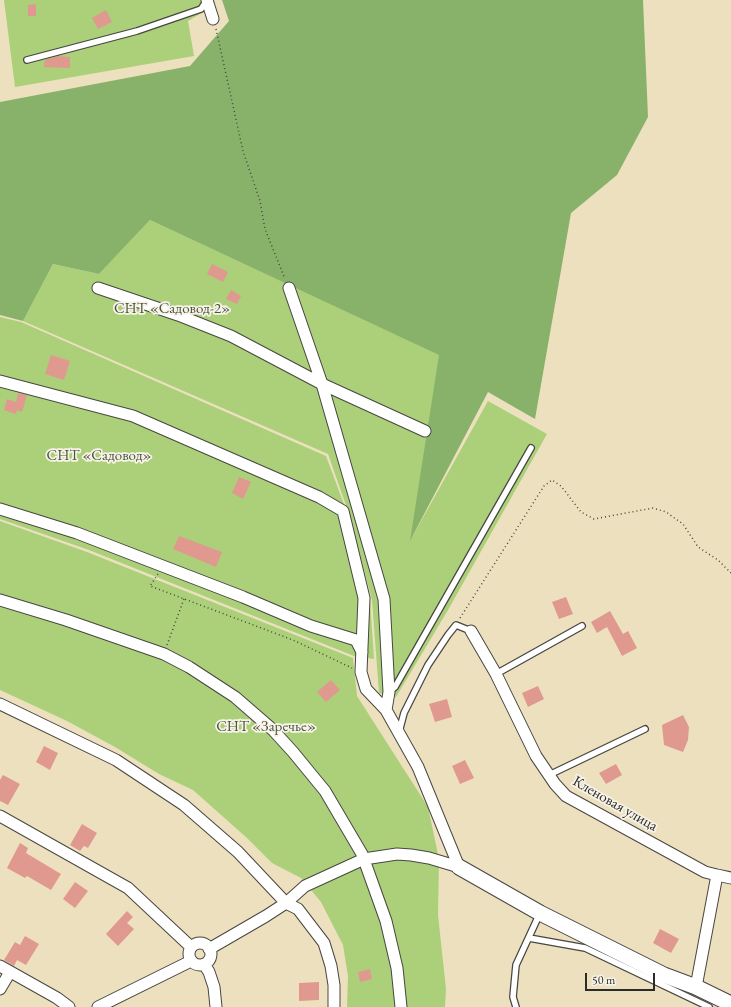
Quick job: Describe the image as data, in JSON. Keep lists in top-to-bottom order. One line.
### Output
{"streets":{"street":["Кленовая улица"]},"parks":["СНТ «Садовод-2»","СНТ «Садовод»","СНТ «Заречье»"],"scale_bar":"50 m"}
